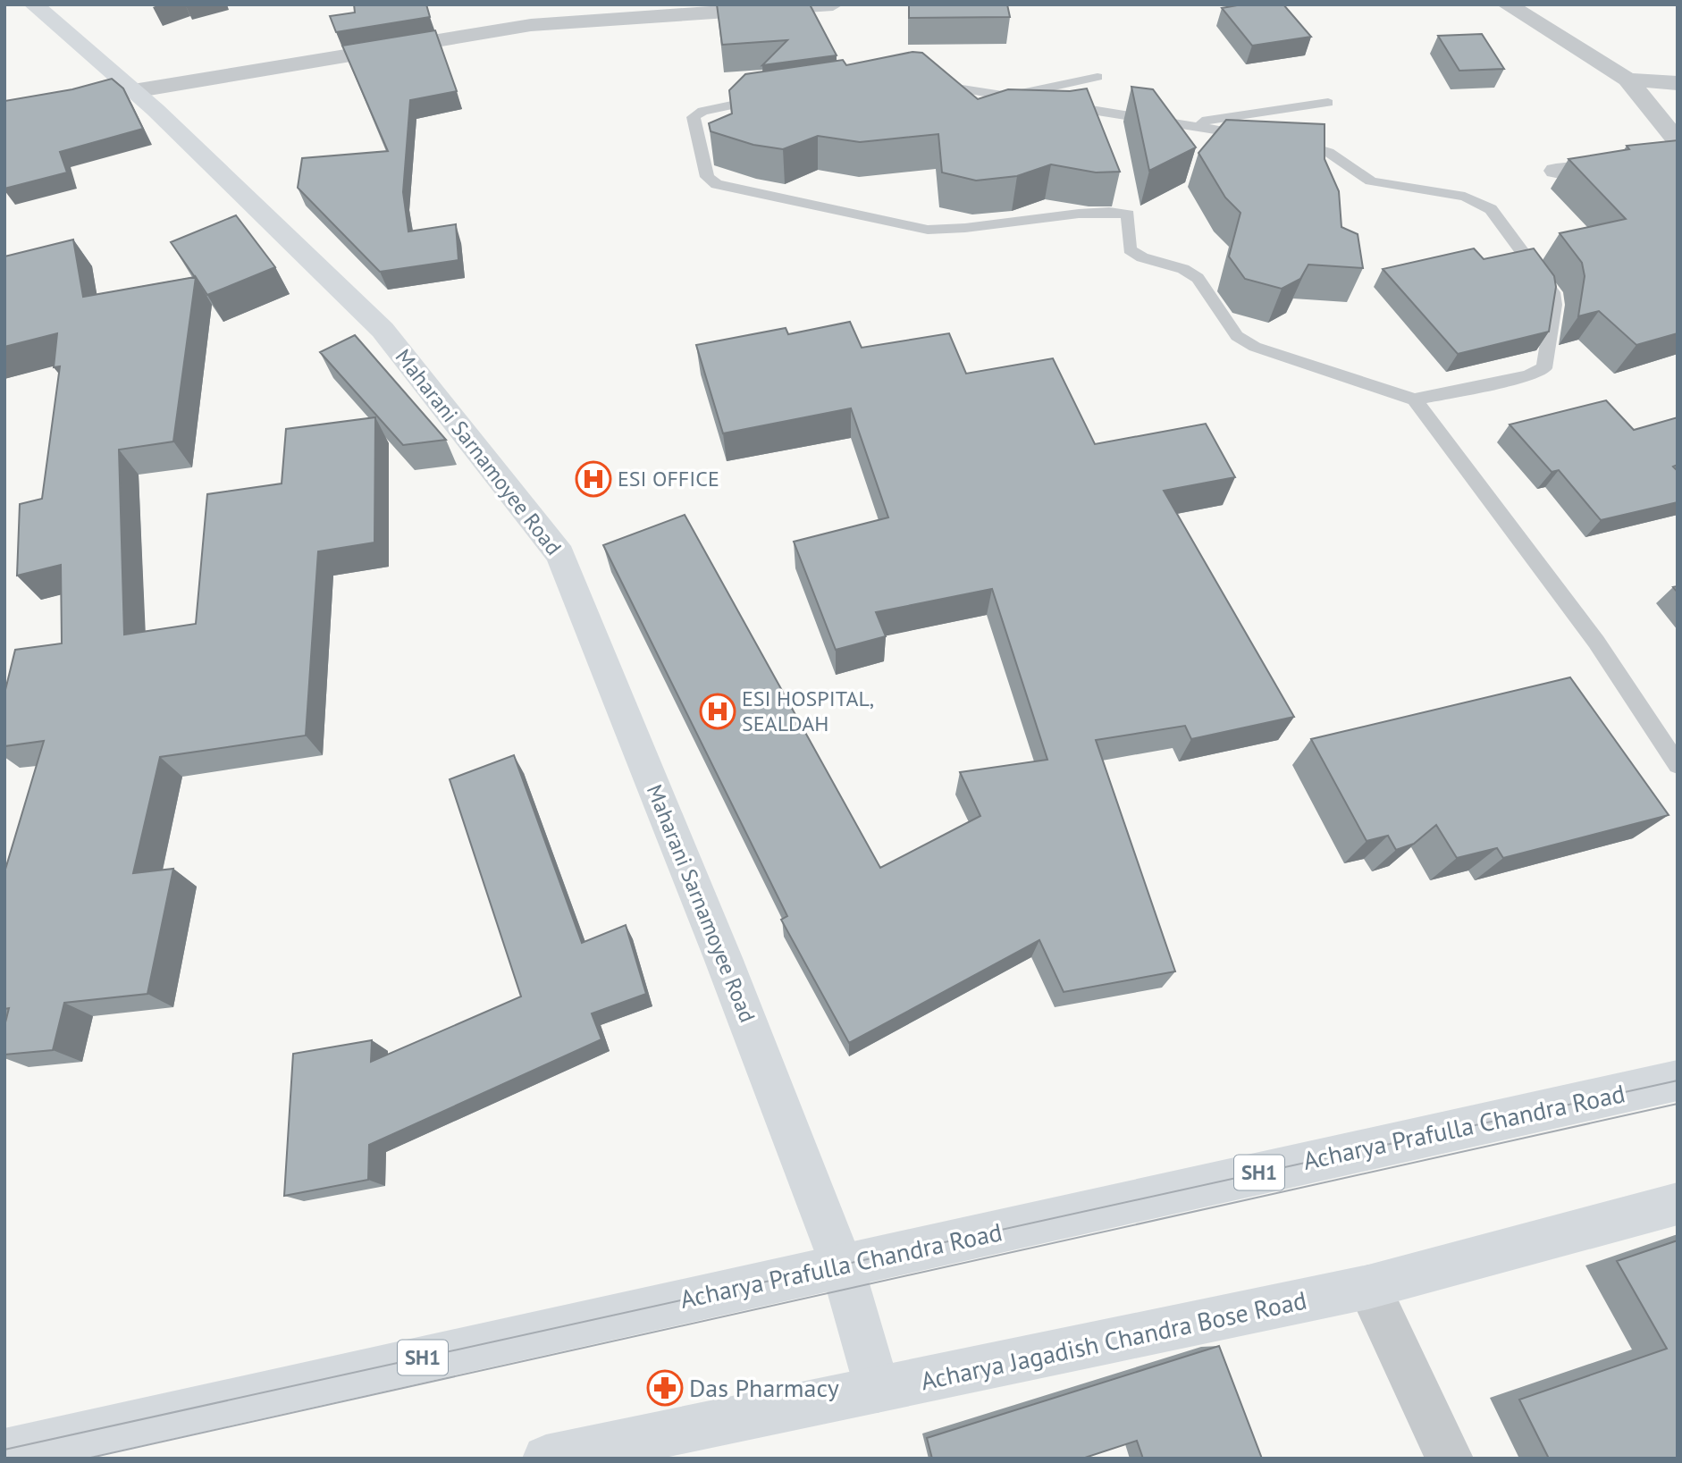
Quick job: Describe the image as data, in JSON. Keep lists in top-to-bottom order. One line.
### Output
{"streets":{"street":["Maharani Sarnamoyee Road","Acharya Prafulla Chandra Road","SH1","Acharya Jagadish Chandra Bose Road"]},"crossings":[["Maharani Sarnamoyee Road","Acharya Prafulla Chandra Road"],["Maharani Sarnamoyee Road","Acharya Jagadish Chandra Bose Road"]],"places":{"hospital":["ESI OFFICE","ESI HOSPITAL, SEALDAH"],"pharmacy":["Das Pharmacy"]}}
